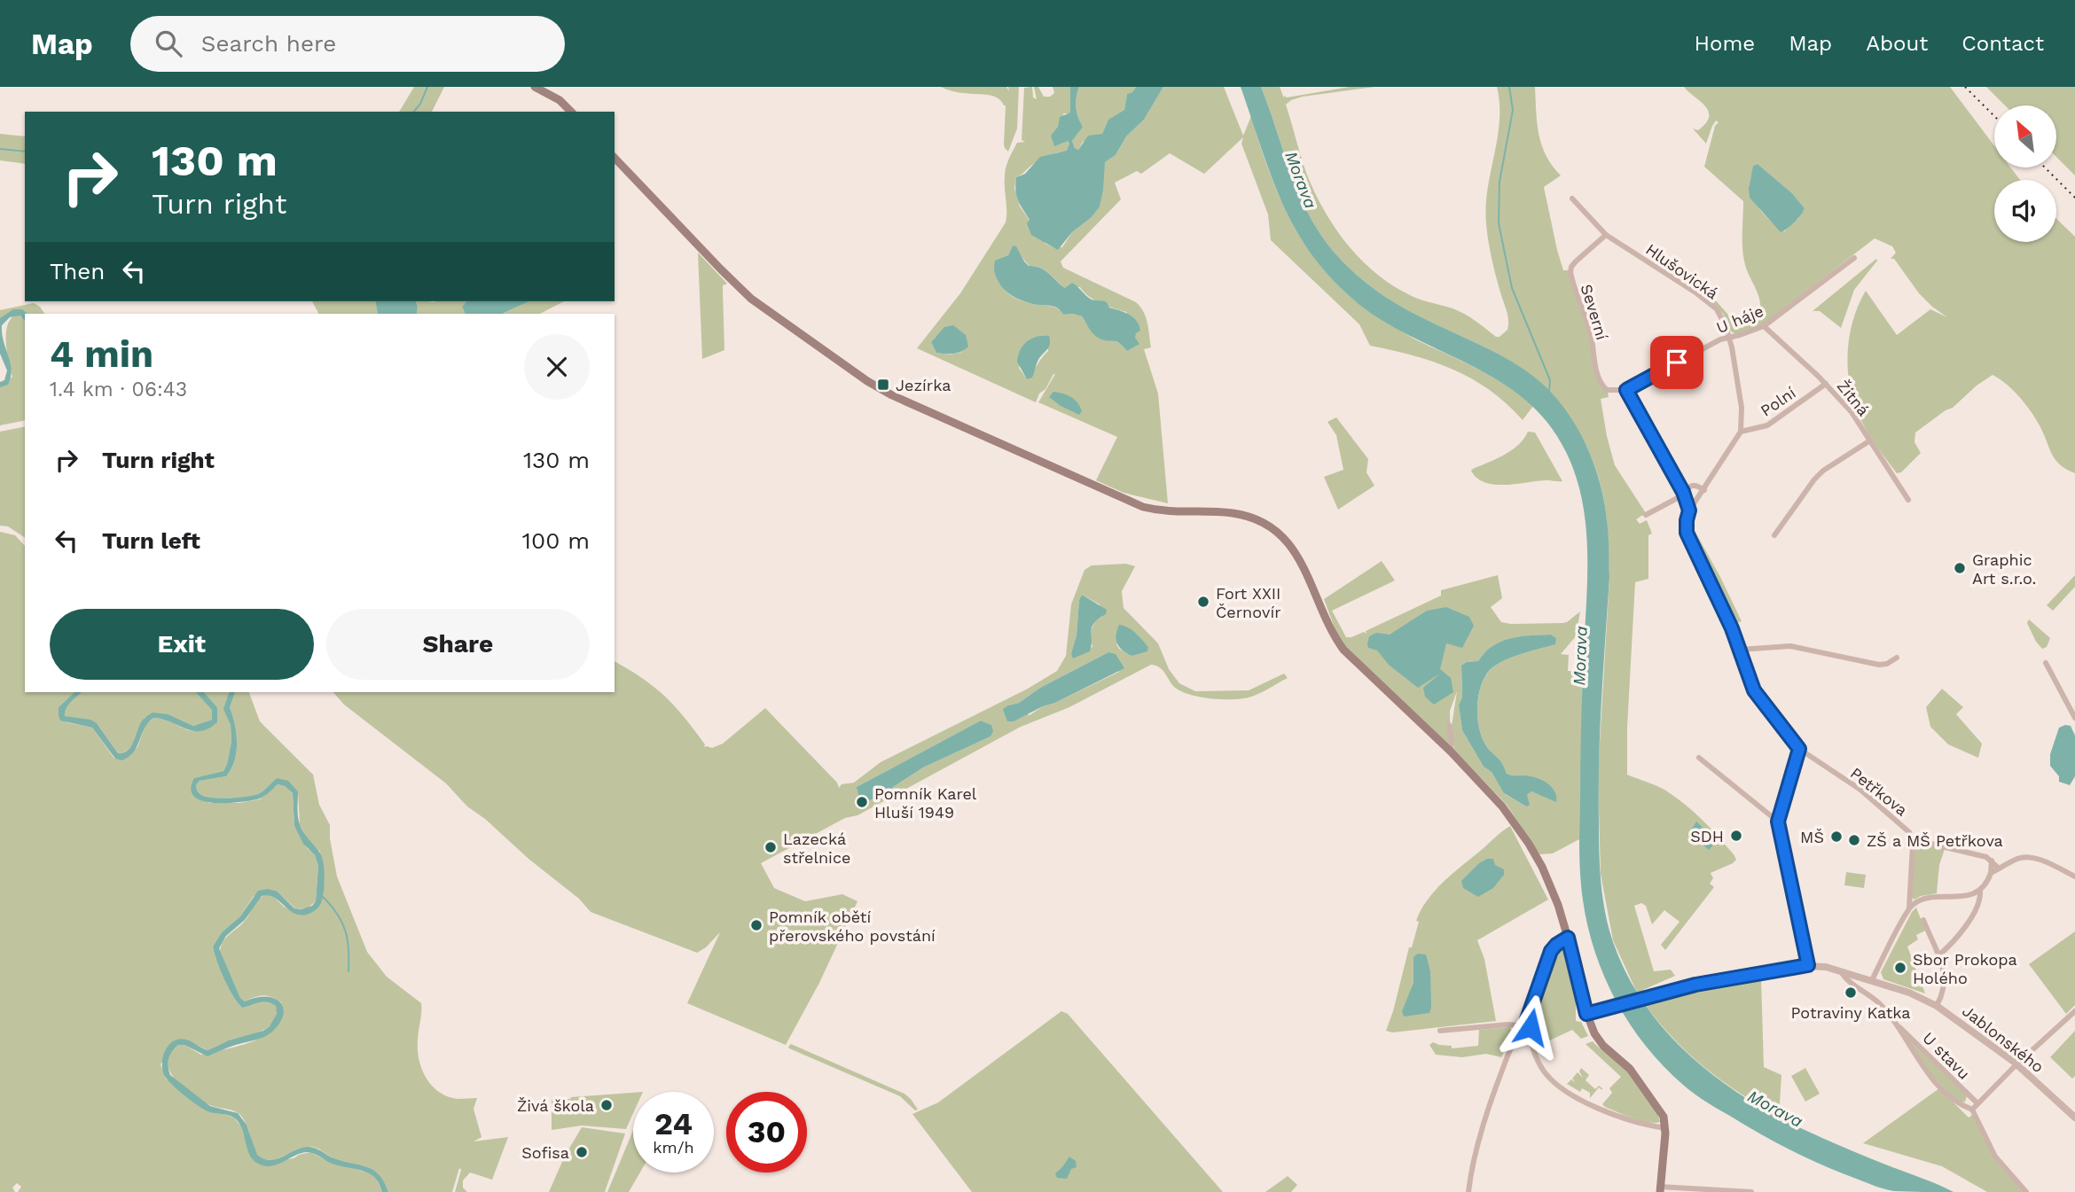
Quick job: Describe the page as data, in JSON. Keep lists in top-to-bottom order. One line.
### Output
{"streets":{"street":["Hlušovická","Severní","U háje","Žitná","Polní","Petřkova","Jablonského","U stavu"]},"crossings":[["Hlušovická","Severní"],["Hlušovická","U háje"],["Hlušovická","Polní"],["Severní","U háje"],["Severní","Petřkova"],["U háje","Žitná"],["U háje","Petřkova"],["Žitná","Polní"],["Jablonského","U stavu"]],"water":["Morava"],"places":{"transit":["Jezírka"],"other":["Graphic Art s.r.o.","Fort XXII Černovír","Pomník Karel Hluší 1949","SDH","MŠ","ZŠ a MŠ Petřkova","Lazecká střelnice","Pomník obětí přerovského povstání","Sbor Prokopa Holého","Potraviny Katka","Živá škola","Sofisa"]},"north":"top left","page":{"header":"Map","search":"Search here","nav":["Home","Map","About","Contact"],"turn":["130 m","Turn right"],"then":"Then","heading":["4 min","1.4 km · 06:43"],"list":[{"name":"Turn right","value":"130 m"},{"name":"Turn left","value":"100 m"}],"buttons":["Exit","Share"],"speed":"24 km/h","limit":"30"}}
